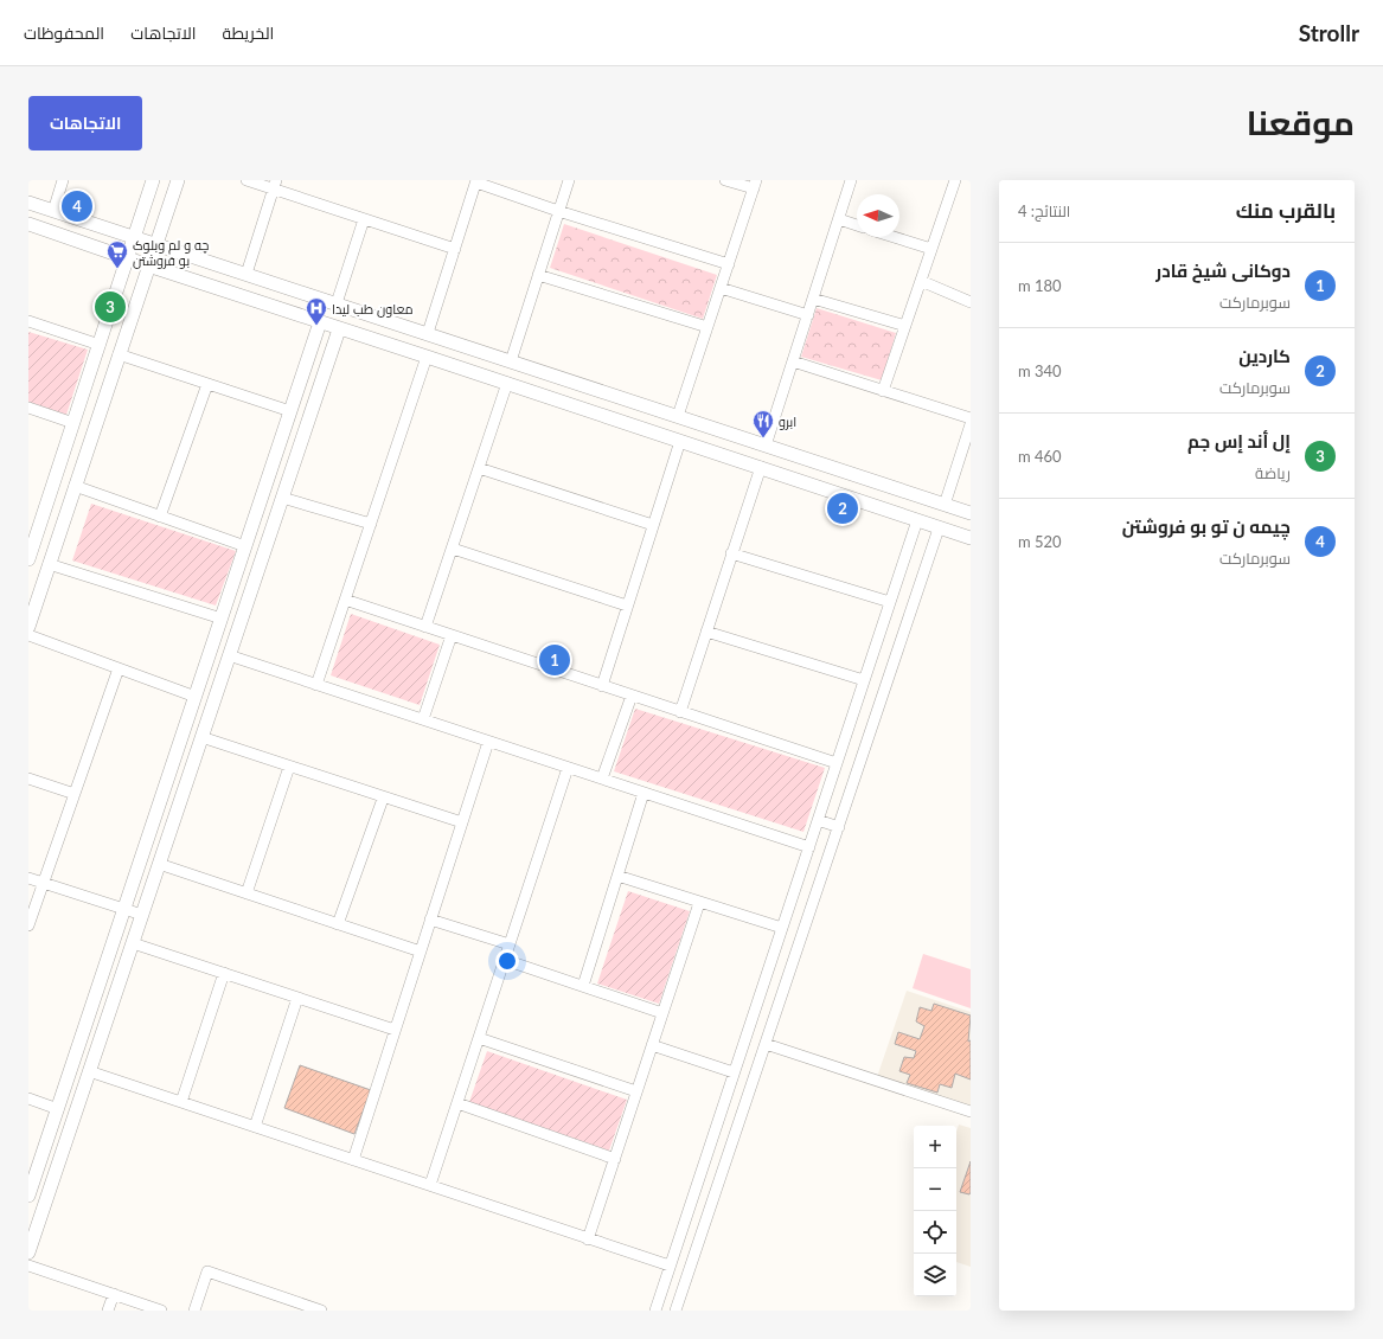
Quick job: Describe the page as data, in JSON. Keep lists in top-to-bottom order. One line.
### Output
{"places":{"supermarket":["چه و لم وبلوک بو فروشتن"],"hospital":["معاون طب لیدا"],"restaurant":["ابرو"]},"north":"left","page":{"header":"Strollr","nav":["الخريطة","الاتجاهات","المحفوظات"],"title":"موقعنا","buttons":"الاتجاهات","heading":["بالقرب منك","النتائج: 4"],"pins":["4","3","2","1"],"list":[{"mark":"1","name":"دوکانی شیخ قادر","note":"سوبرماركت","value":"180 m"},{"mark":"2","name":"كاردين","note":"سوبرماركت","value":"340 m"},{"mark":"3","name":"إل أند إس جم","note":"رياضة","value":"460 m"},{"mark":"4","name":"چیمه ن تو بو فروشتن","note":"سوبرماركت","value":"520 m"}],"map_buttons":["+","−"]}}
